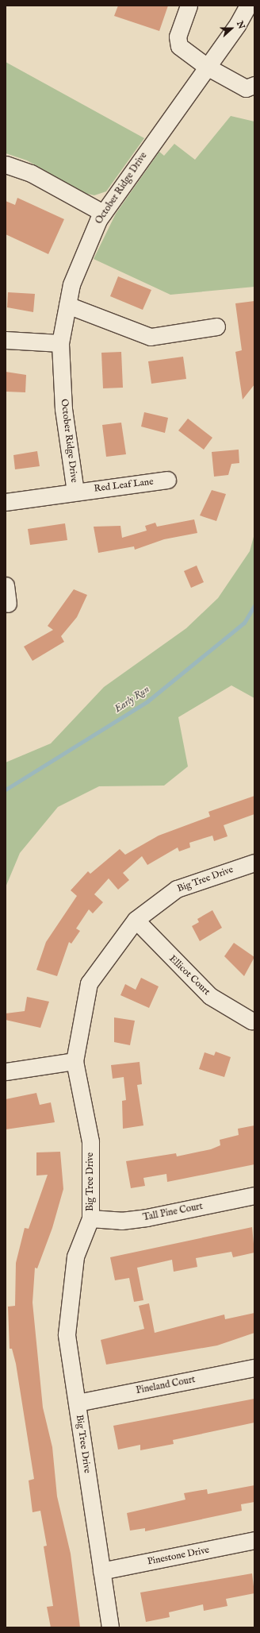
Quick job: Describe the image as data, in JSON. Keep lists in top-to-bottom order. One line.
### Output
{"streets":{"street":["October Ridge Drive","Red Leaf Lane","Big Tree Drive","Ellicot Court","Tall Pine Court","Pineland Court","Pinestone Drive"]},"crossings":[["October Ridge Drive","Red Leaf Lane"],["Big Tree Drive","Ellicot Court"],["Big Tree Drive","Tall Pine Court"],["Big Tree Drive","Pineland Court"],["Big Tree Drive","Pinestone Drive"]],"water":["Early Run"],"north":"right"}
